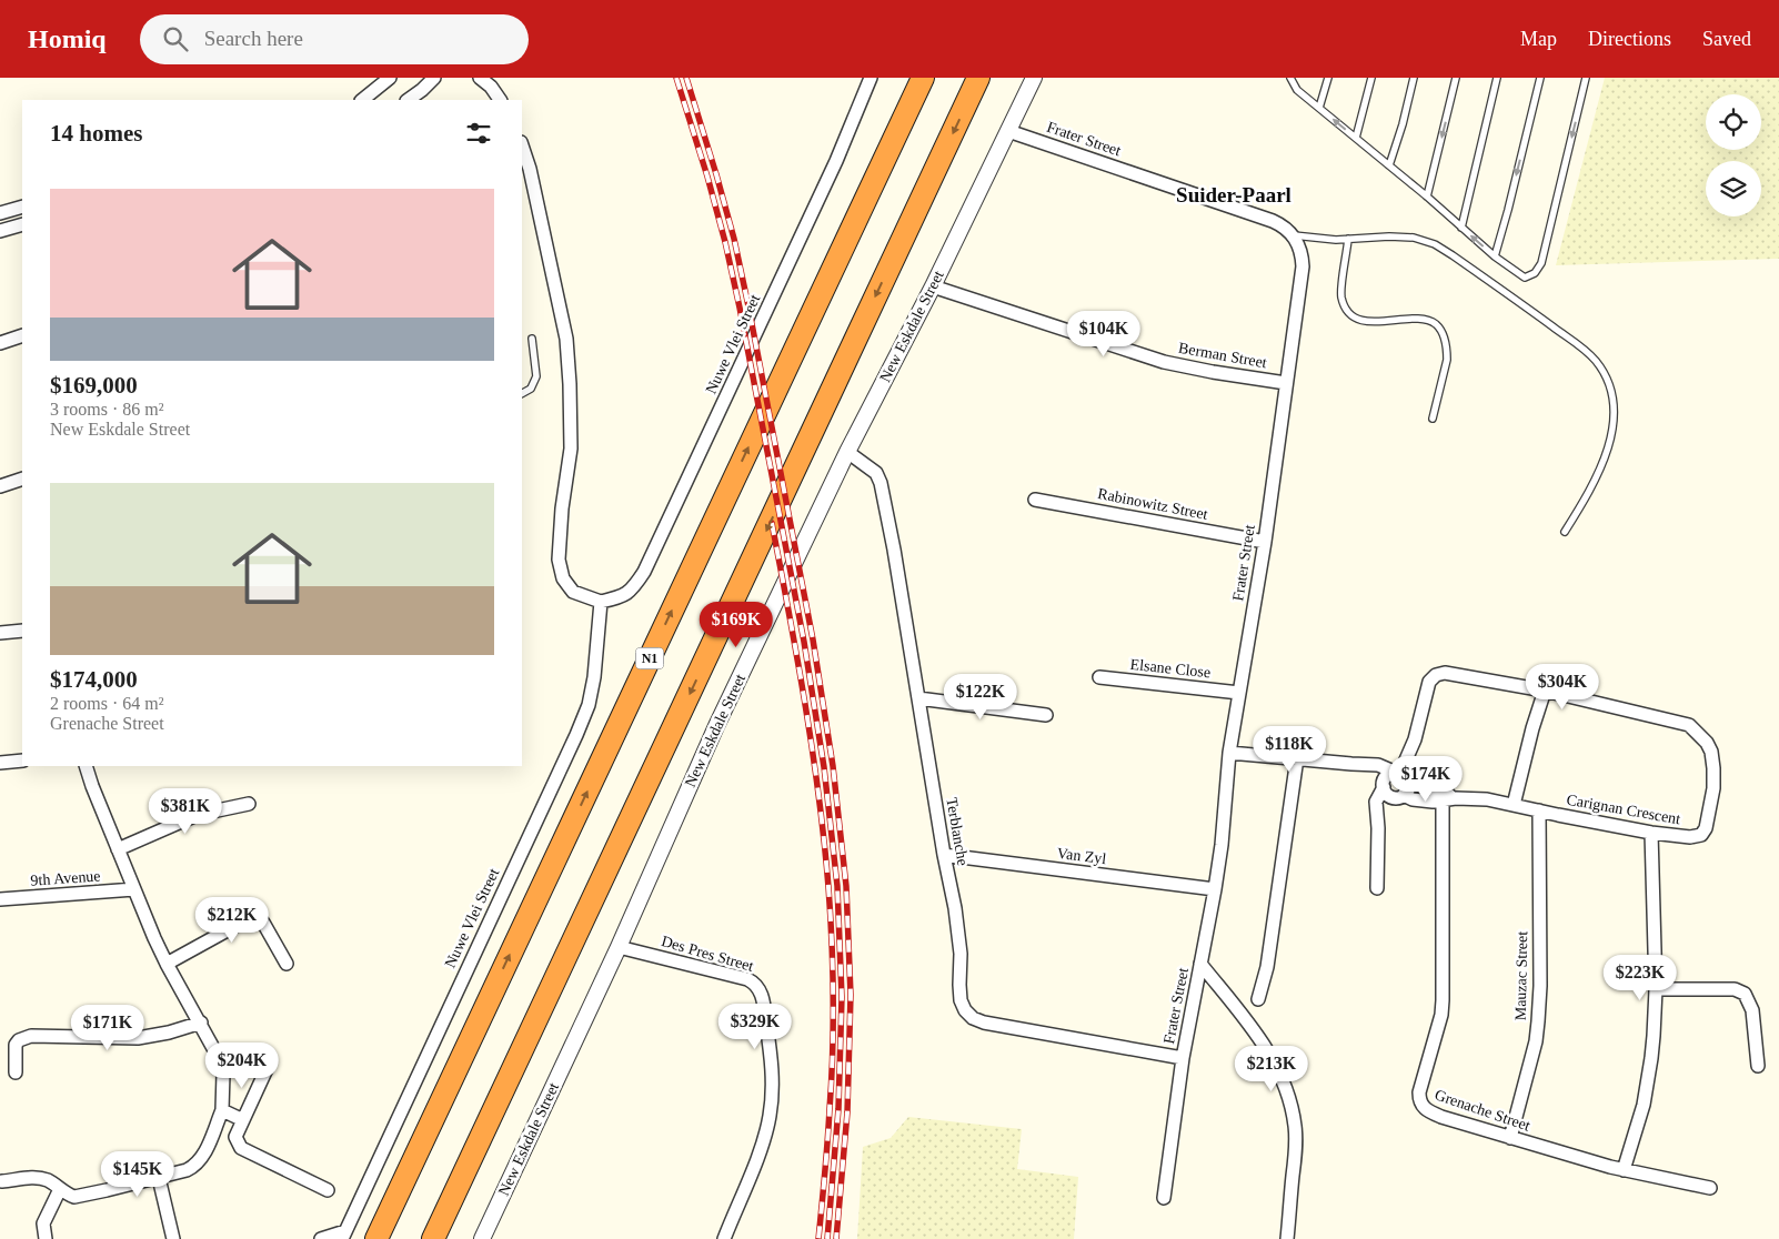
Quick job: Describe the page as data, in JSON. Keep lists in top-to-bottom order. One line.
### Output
{"streets":{"highway":["N1"],"street":["Frater Street","New Eskdale Street","Nuwe Vlei Street","Berman Street","Rabinowitz Street","Elsane Close","Carignan Crescent","Terblanche","Van Zyl","9th Avenue","Des Pres Street","Mauzac Street","Grenache Street"]},"crossings":[["Frater Street","New Eskdale Street"],["Frater Street","Berman Street"],["Frater Street","Rabinowitz Street"],["Frater Street","Elsane Close"],["Frater Street","Terblanche"],["Frater Street","Van Zyl"],["New Eskdale Street","Berman Street"],["New Eskdale Street","Terblanche"],["New Eskdale Street","Des Pres Street"],["Carignan Crescent","Mauzac Street"],["Carignan Crescent","Grenache Street"],["Terblanche","Van Zyl"],["Mauzac Street","Grenache Street"]],"districts":["Suider-Paarl"],"page":{"header":"Homiq","search":"Search here","nav":["Map","Directions","Saved"],"heading":"14 homes","list":[{"name":"$169,000","note":"3 rooms · 86 m² · New Eskdale Street"},{"name":"$174,000","note":"2 rooms · 64 m² · Grenache Street"}],"price":["$104K","$169K","$304K","$122K","$118K","$174K","$381K","$212K","$223K","$329K","$171K","$204K","$213K","$145K"]}}
